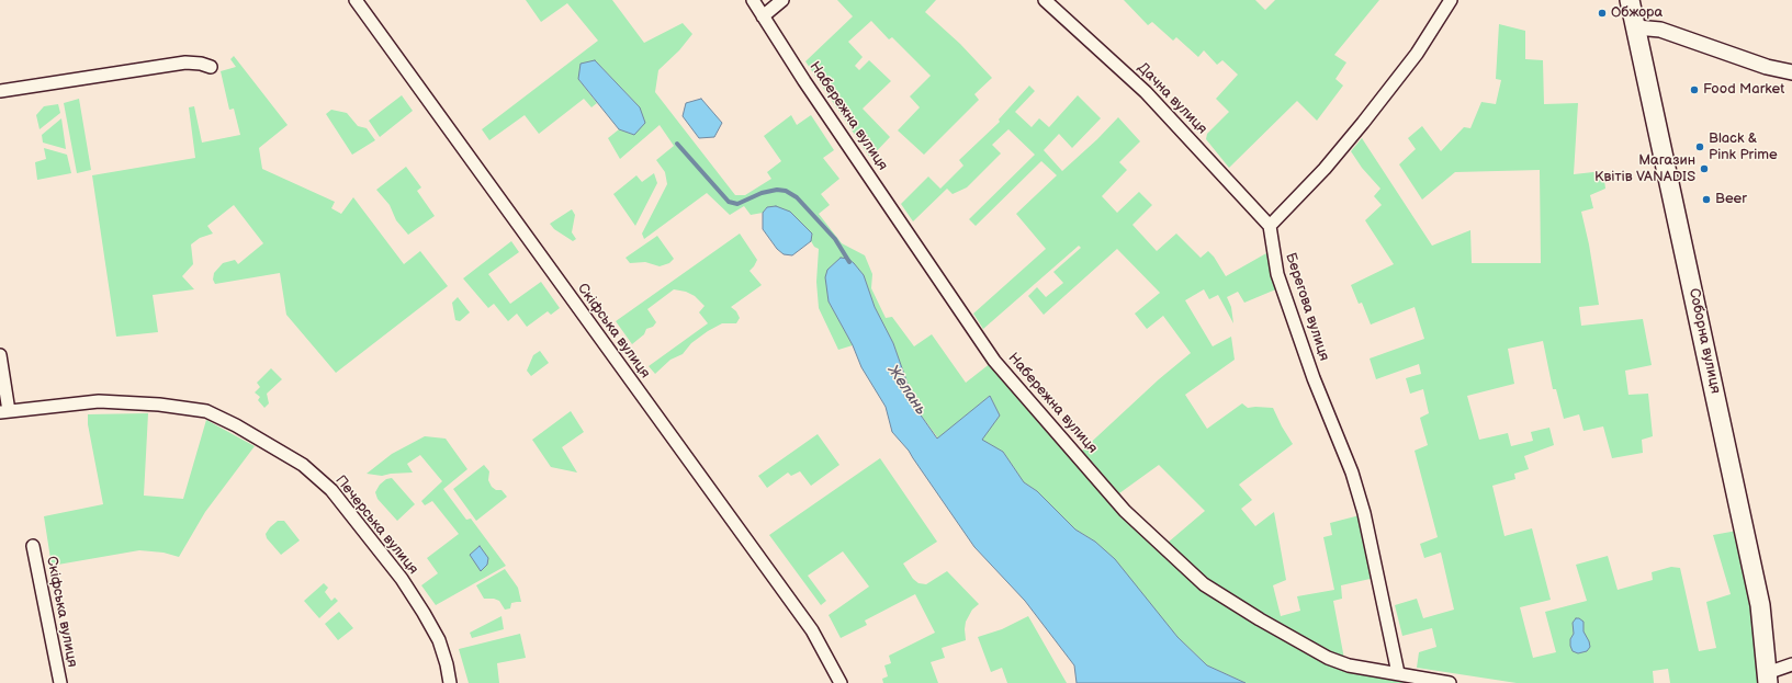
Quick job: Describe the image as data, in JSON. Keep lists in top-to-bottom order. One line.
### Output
{"streets":{"main road":["Соборна вулиця"],"street":["Дачна вулиця","Набережна вулиця","Берегова вулиця","Скіфська вулиця","Печерська вулиця"]},"crossings":[["Дачна вулиця","Берегова вулиця"],["Набережна вулиця","Берегова вулиця"]],"water":["Желань"],"places":["Обжора","Food Market","Black & Pink Prime","Магазин Квітів VANADIS","Beer"]}
